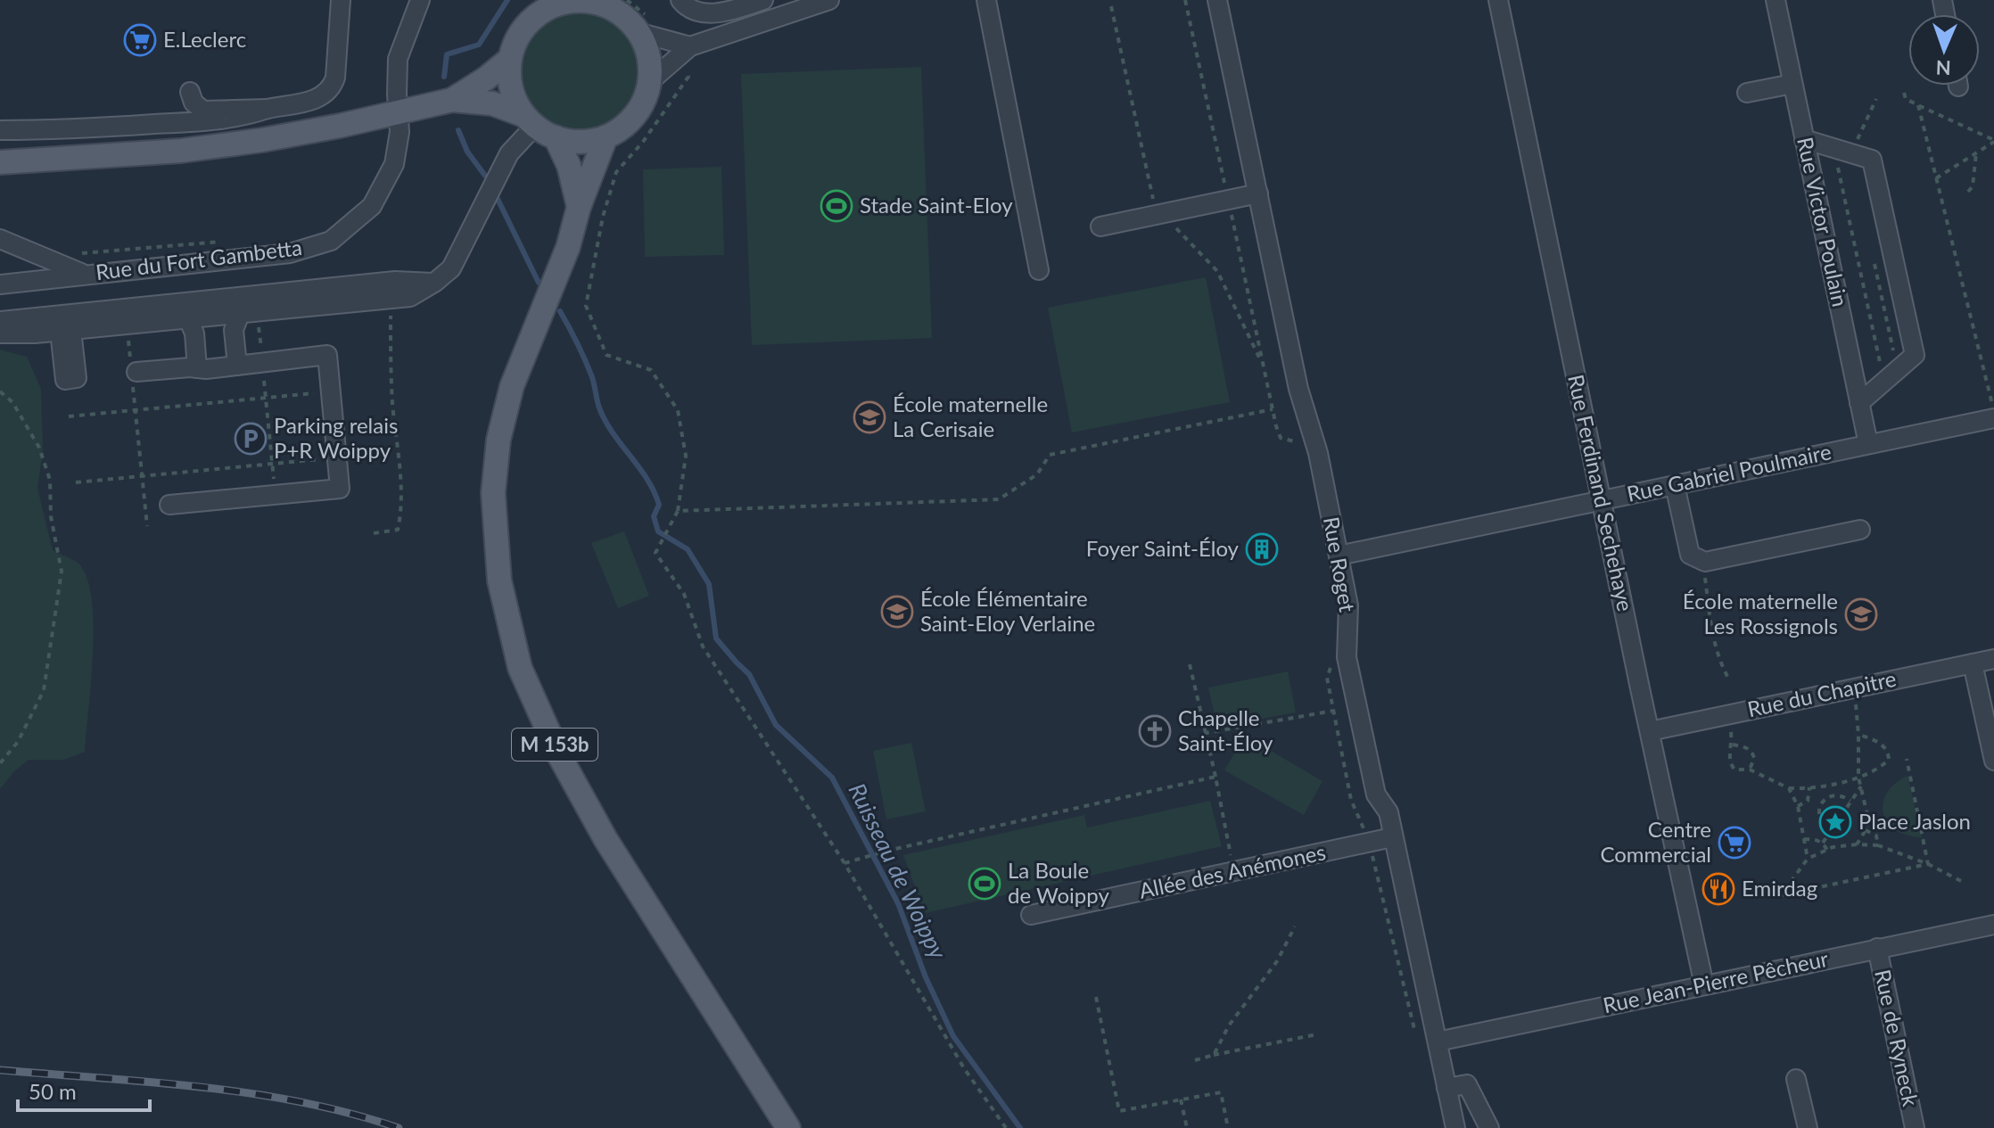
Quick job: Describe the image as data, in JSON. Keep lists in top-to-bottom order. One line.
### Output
{"streets":{"main road":["M 153b"],"street":["Rue Victor Poulain","Rue du Fort Gambetta","Rue Gabriel Poulmaire","Rue Ferdinand Sechehaye","Rue Roget","Rue du Chapitre","Allée des Anémones","Rue Jean-Pierre Pêcheur","Rue de Ryneck"]},"crossings":[["Rue Victor Poulain","Rue Gabriel Poulmaire"],["Rue Gabriel Poulmaire","Rue Ferdinand Sechehaye"],["Rue Gabriel Poulmaire","Rue Roget"],["Rue Ferdinand Sechehaye","Rue du Chapitre"],["Rue Ferdinand Sechehaye","Rue Jean-Pierre Pêcheur"],["Rue Roget","Allée des Anémones"],["Rue Roget","Rue Jean-Pierre Pêcheur"],["Rue Jean-Pierre Pêcheur","Rue de Ryneck"]],"water":["Ruisseau de Woippy"],"places":{"supermarket":["E.Leclerc","Centre Commercial"],"sports":["Stade Saint-Eloy","La Boule de Woippy"],"school or university":["École maternelle La Cerisaie","École Élémentaire Saint-Eloy Verlaine","École maternelle Les Rossignols"],"parking":["Parking relais P+R Woippy"],"building":["Foyer Saint-Éloy"],"church":["Chapelle Saint-Éloy"],"place":["Place Jaslon"],"restaurant":["Emirdag"]},"scale_bar":"50 m","north":"bottom"}
